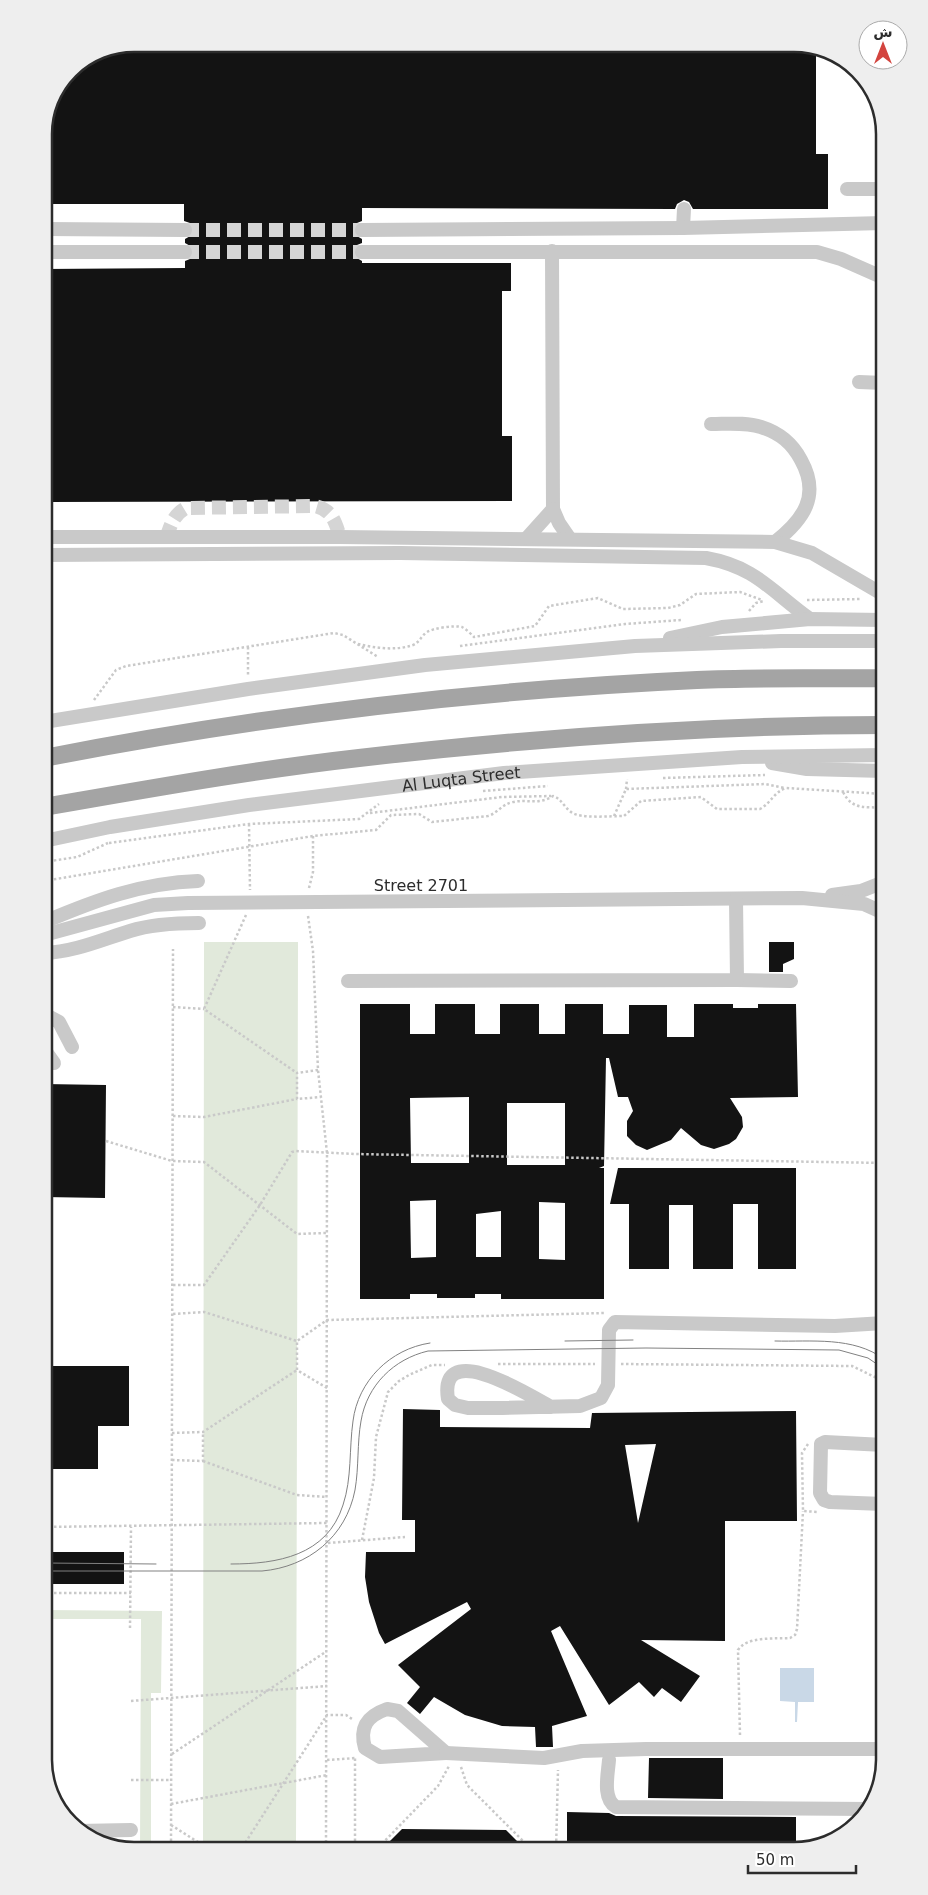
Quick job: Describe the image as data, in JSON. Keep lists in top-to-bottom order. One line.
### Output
{"streets":{"main road":["Al Luqta Street"],"street":["Street 2701"]},"scale_bar":"50 m","north":"top"}
